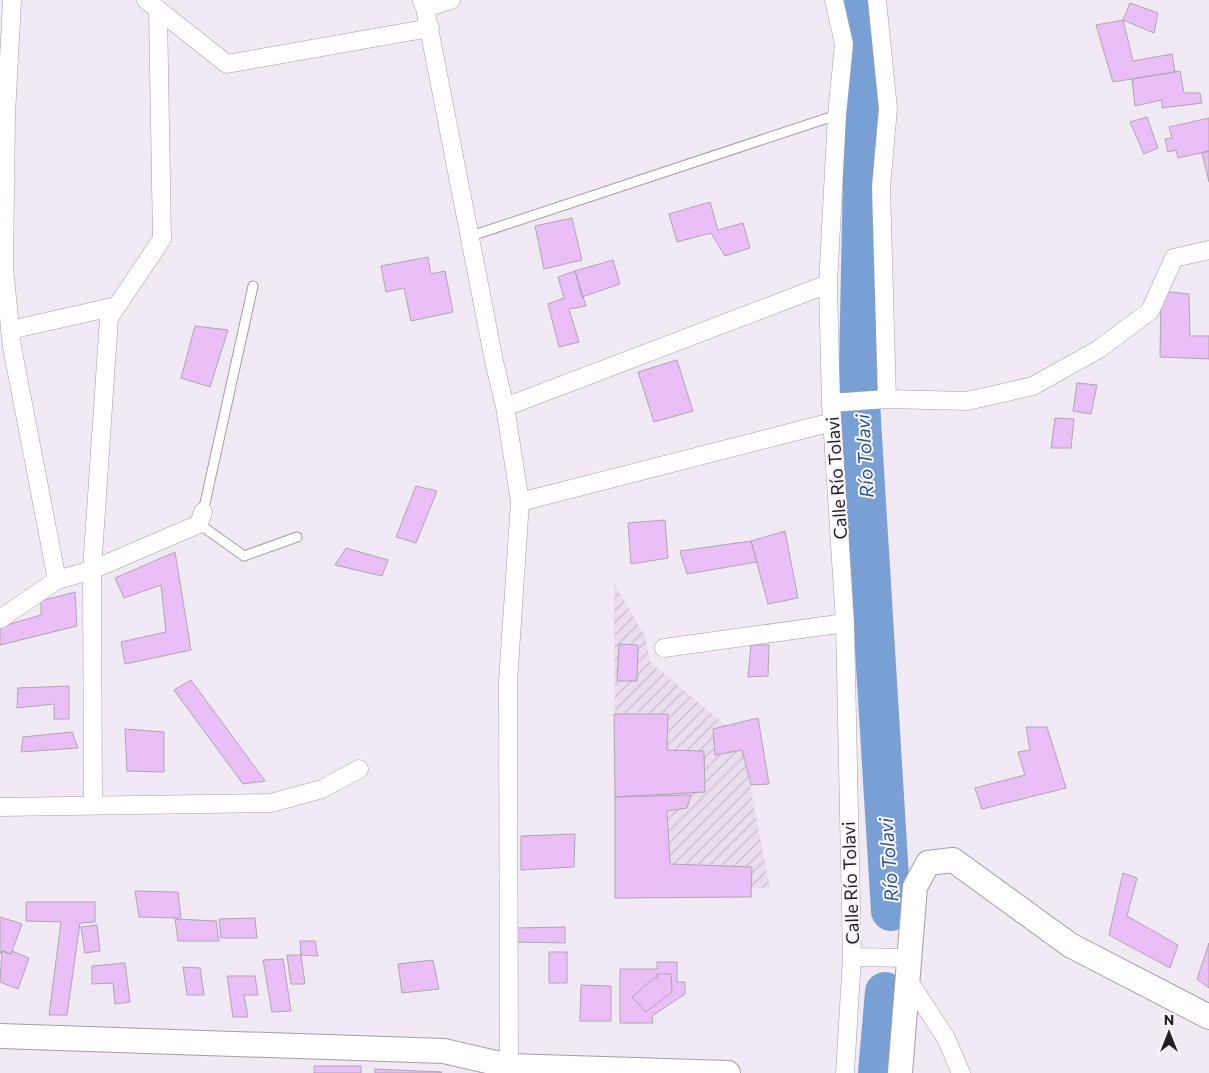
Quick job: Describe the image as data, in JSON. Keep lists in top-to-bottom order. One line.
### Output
{"streets":{"street":["Calle Río Tolavi"]},"water":["Río Tolavi"],"north":"top"}
